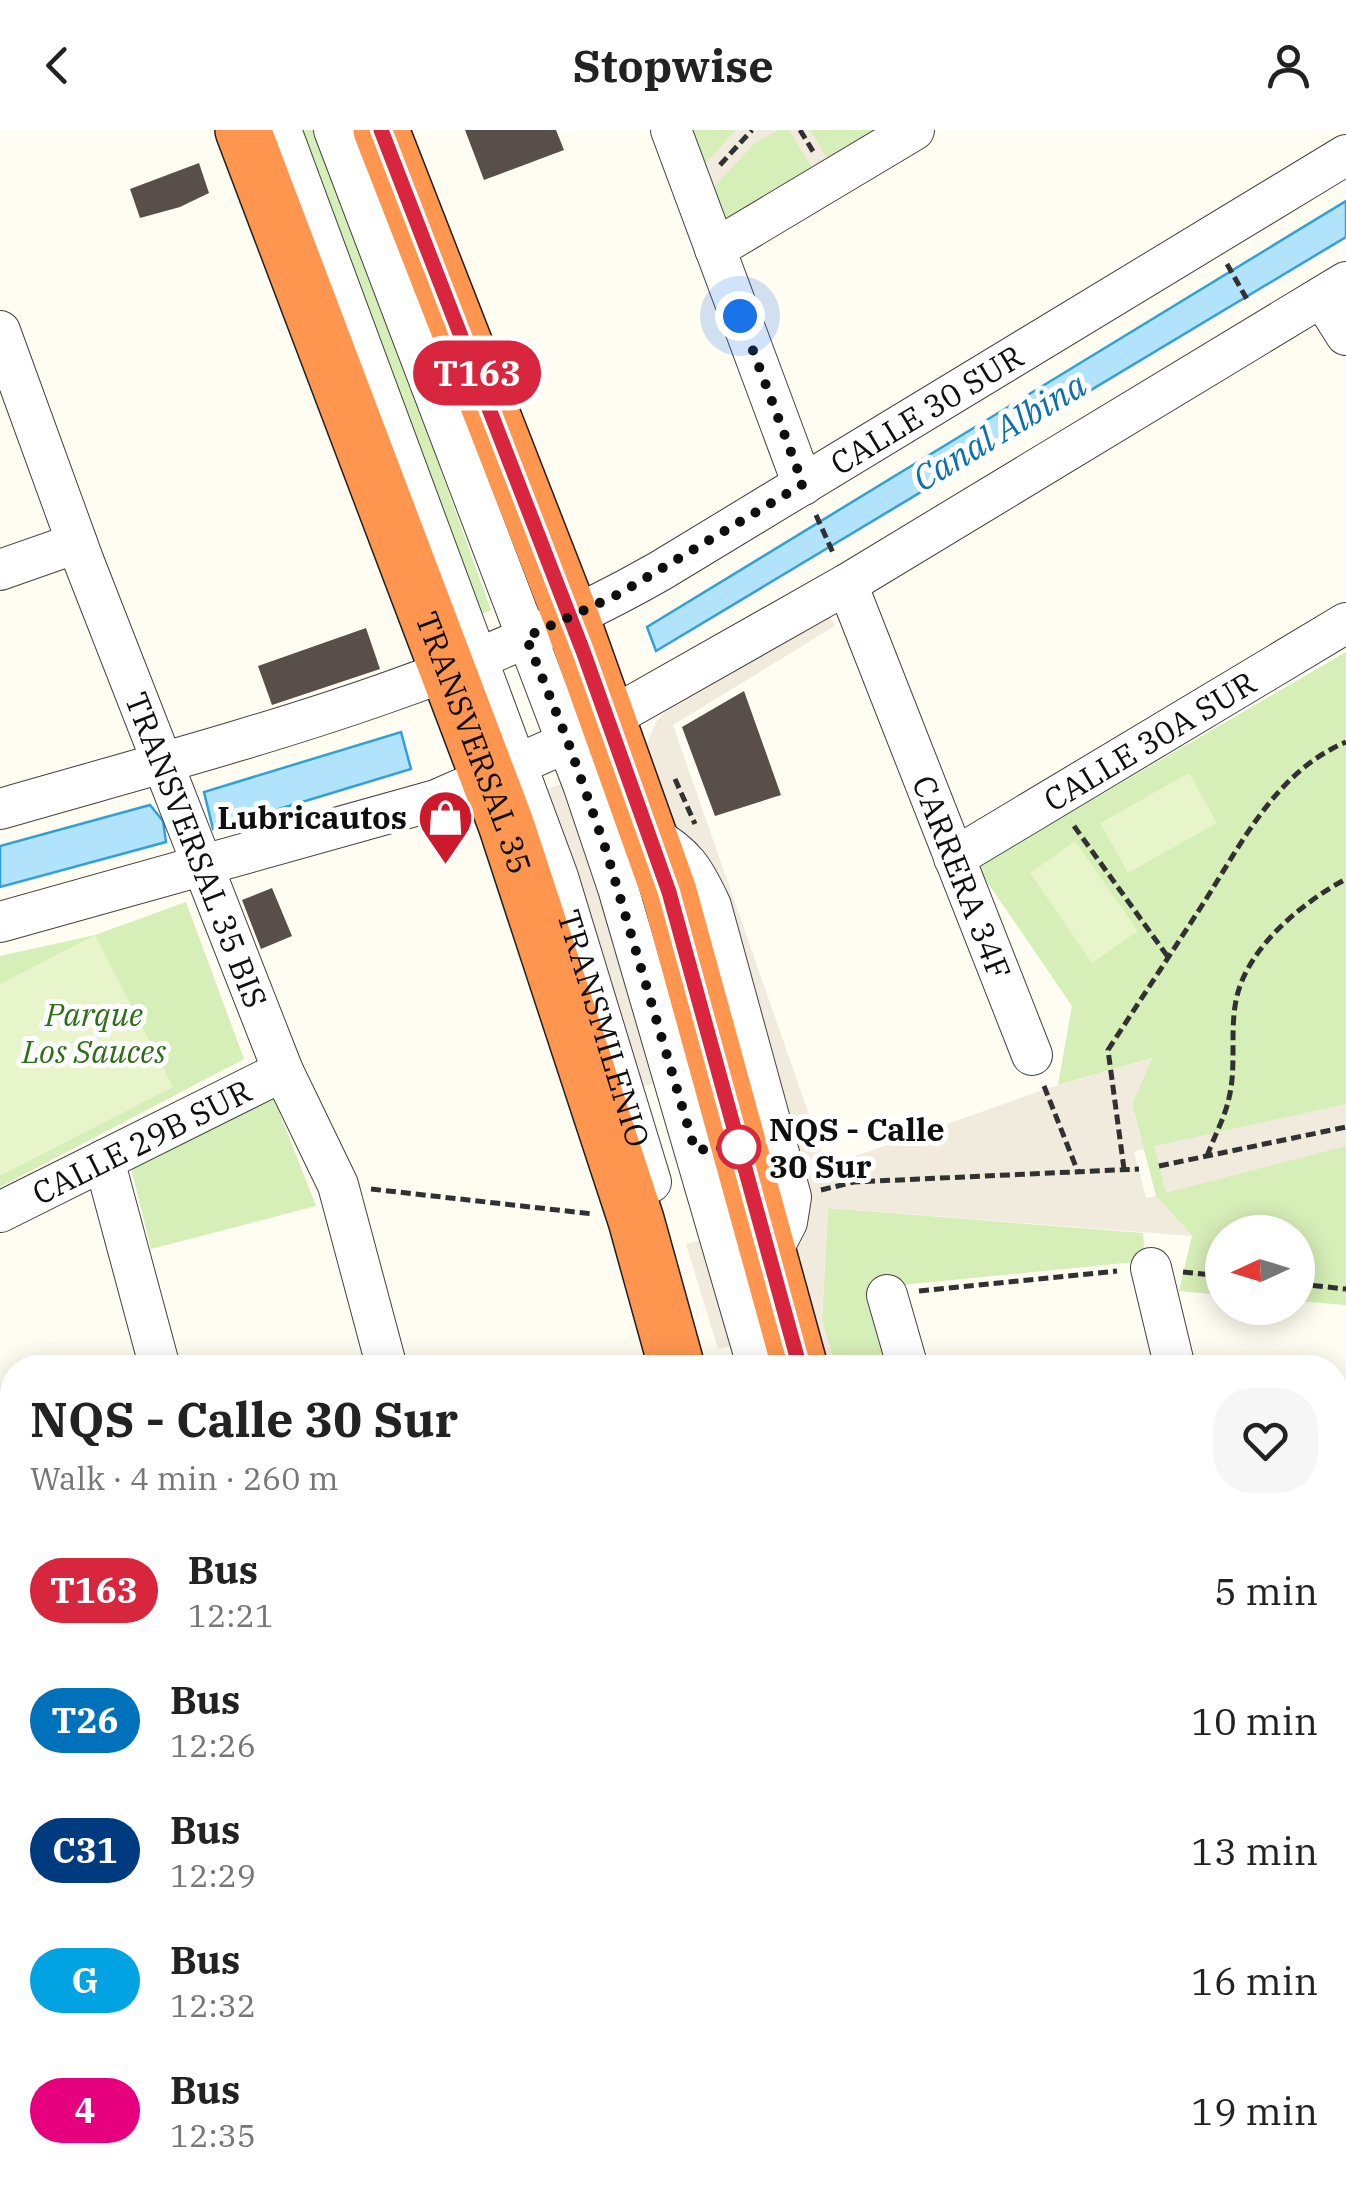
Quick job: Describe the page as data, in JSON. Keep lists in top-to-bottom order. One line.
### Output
{"streets":{"highway":["TRANSVERSAL 35"],"street":["CALLE 30 SUR","CALLE 30A SUR","TRANSVERSAL 35 BIS","CARRERA 34F","TRANSMILENIO","CALLE 29B SUR"]},"crossings":[["CALLE 30 SUR","TRANSVERSAL 35"],["CALLE 30 SUR","TRANSVERSAL 35 BIS"],["CALLE 30A SUR","CARRERA 34F"],["TRANSVERSAL 35","TRANSMILENIO"],["TRANSVERSAL 35 BIS","CALLE 29B SUR"]],"water":["Canal Albina"],"parks":["Parque Los Sauces"],"places":{"shop":["Lubricautos"],"other":["NQS - Calle 30 Sur"]},"lines":["bus line T163"],"north":"left","page":{"header":"Stopwise","on_map":"T163","heading":["NQS - Calle 30 Sur","Walk · 4 min · 260 m"],"list":[{"mark":"T163","name":"Bus","note":"12:21","value":"5 min"},{"mark":"T26","name":"Bus","note":"12:26","value":"10 min"},{"mark":"C31","name":"Bus","note":"12:29","value":"13 min"},{"mark":"G","name":"Bus","note":"12:32","value":"16 min"},{"mark":"4","name":"Bus","note":"12:35","value":"19 min"}]}}
